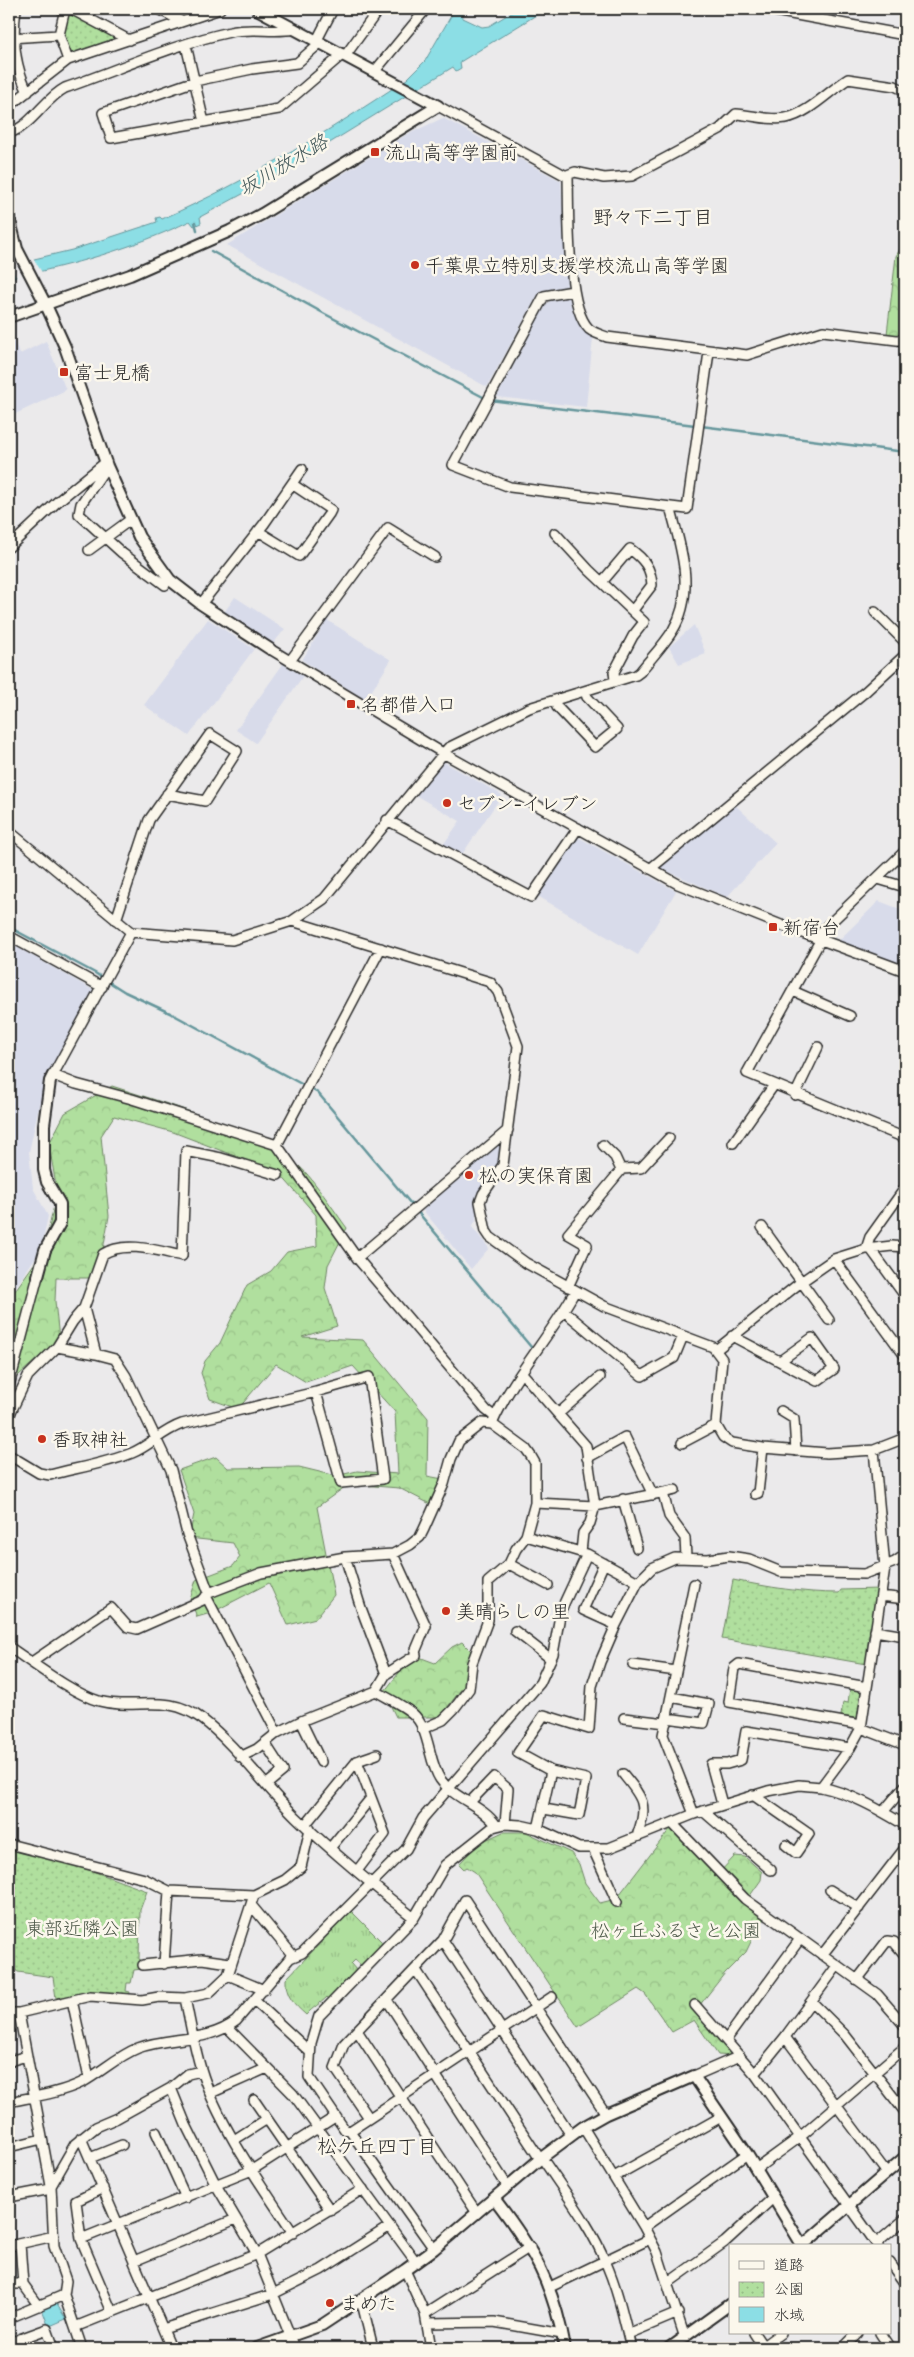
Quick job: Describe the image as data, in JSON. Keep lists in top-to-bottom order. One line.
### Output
{"districts":["野々下二丁目","松ケ丘四丁目"],"water":["坂川放水路"],"parks":["東部近隣公園","松ヶ丘ふるさと公園"],"places":{"transit":["流山高等学園前","富士見橋","名都借入口","新宿台"],"other":["千葉県立特別支援学校流山高等学園","セブン-イレブン","松の実保育園","香取神社","美晴らしの里","まめた"]},"legend":["道路","公園","水域"]}
